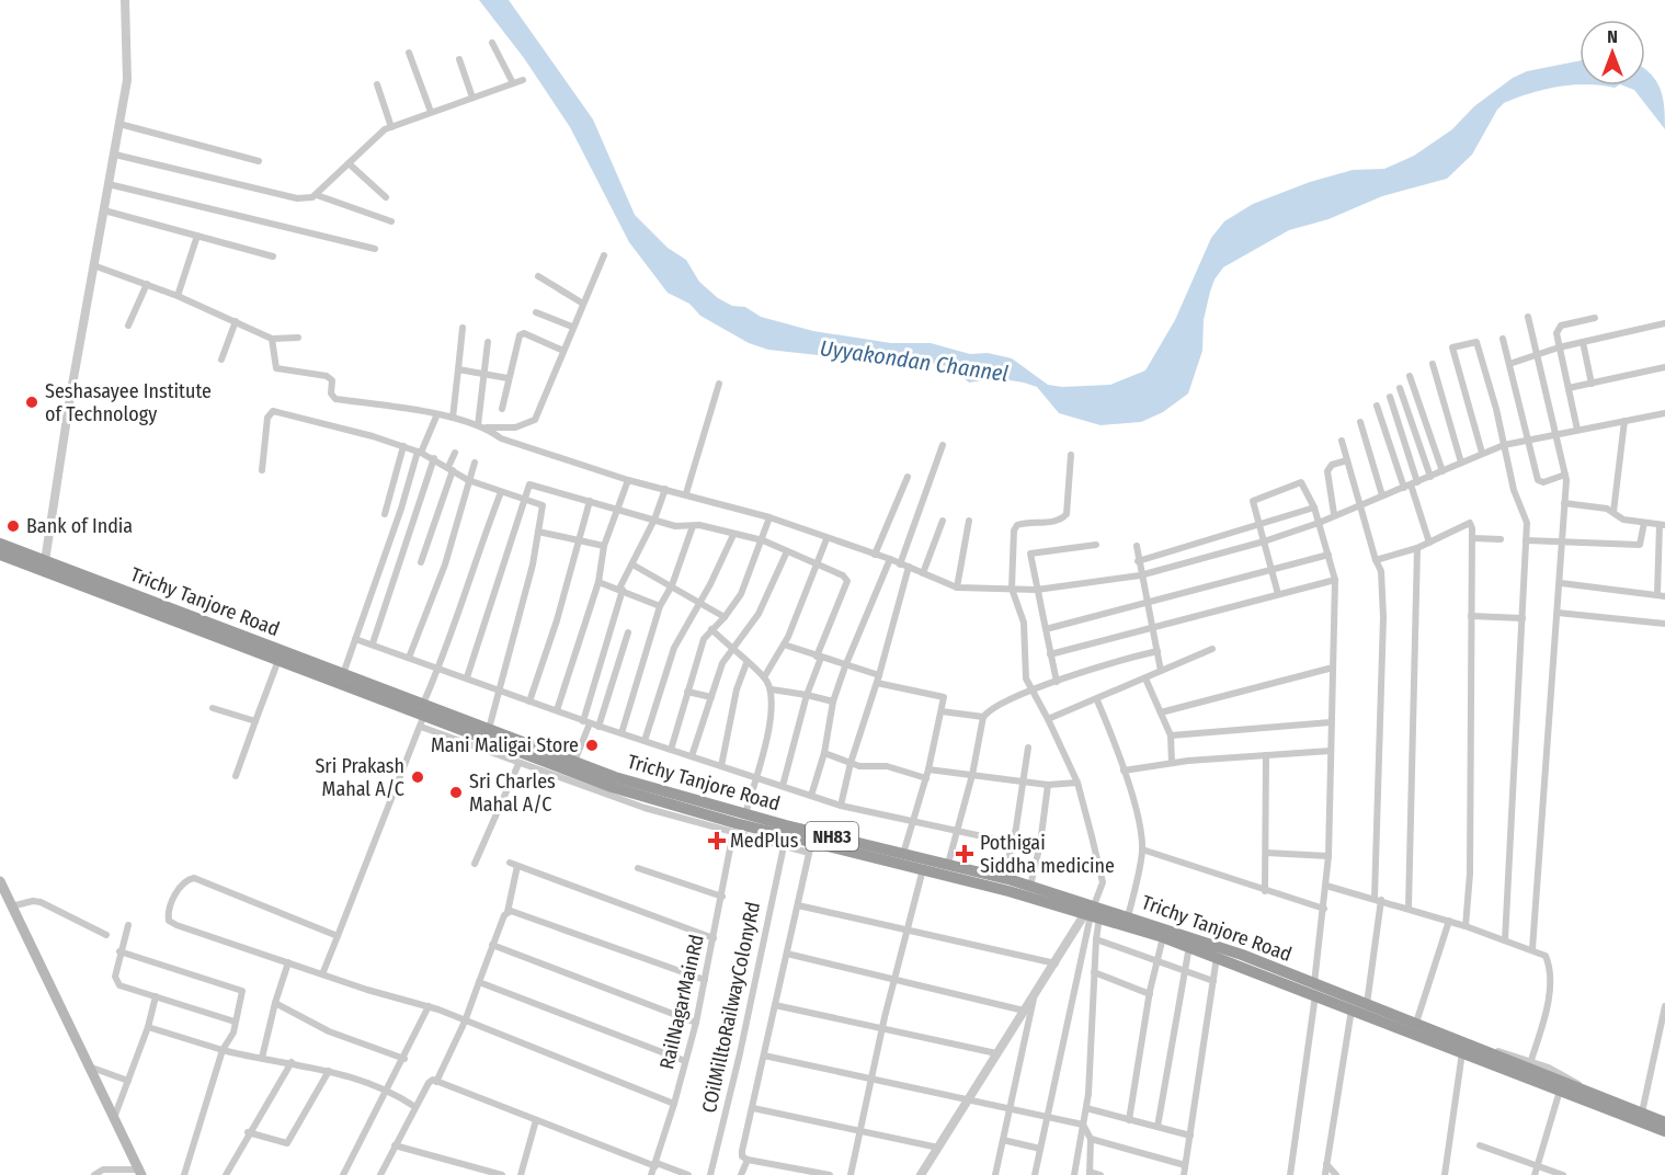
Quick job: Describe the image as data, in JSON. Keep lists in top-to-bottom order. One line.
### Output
{"streets":{"highway":["Trichy Tanjore Road","NH83"],"street":["RailNagarMainRd","COilMilltoRailwayColonyRd"]},"water":["Uyyakondan Channel"],"places":{"other":["Seshasayee Institute of Technology","Bank of India","Mani Maligai Store","Sri Prakash Mahal A/C","Sri Charles Mahal A/C"],"health":["MedPlus","Pothigai Siddha medicine"]},"north":"top"}
